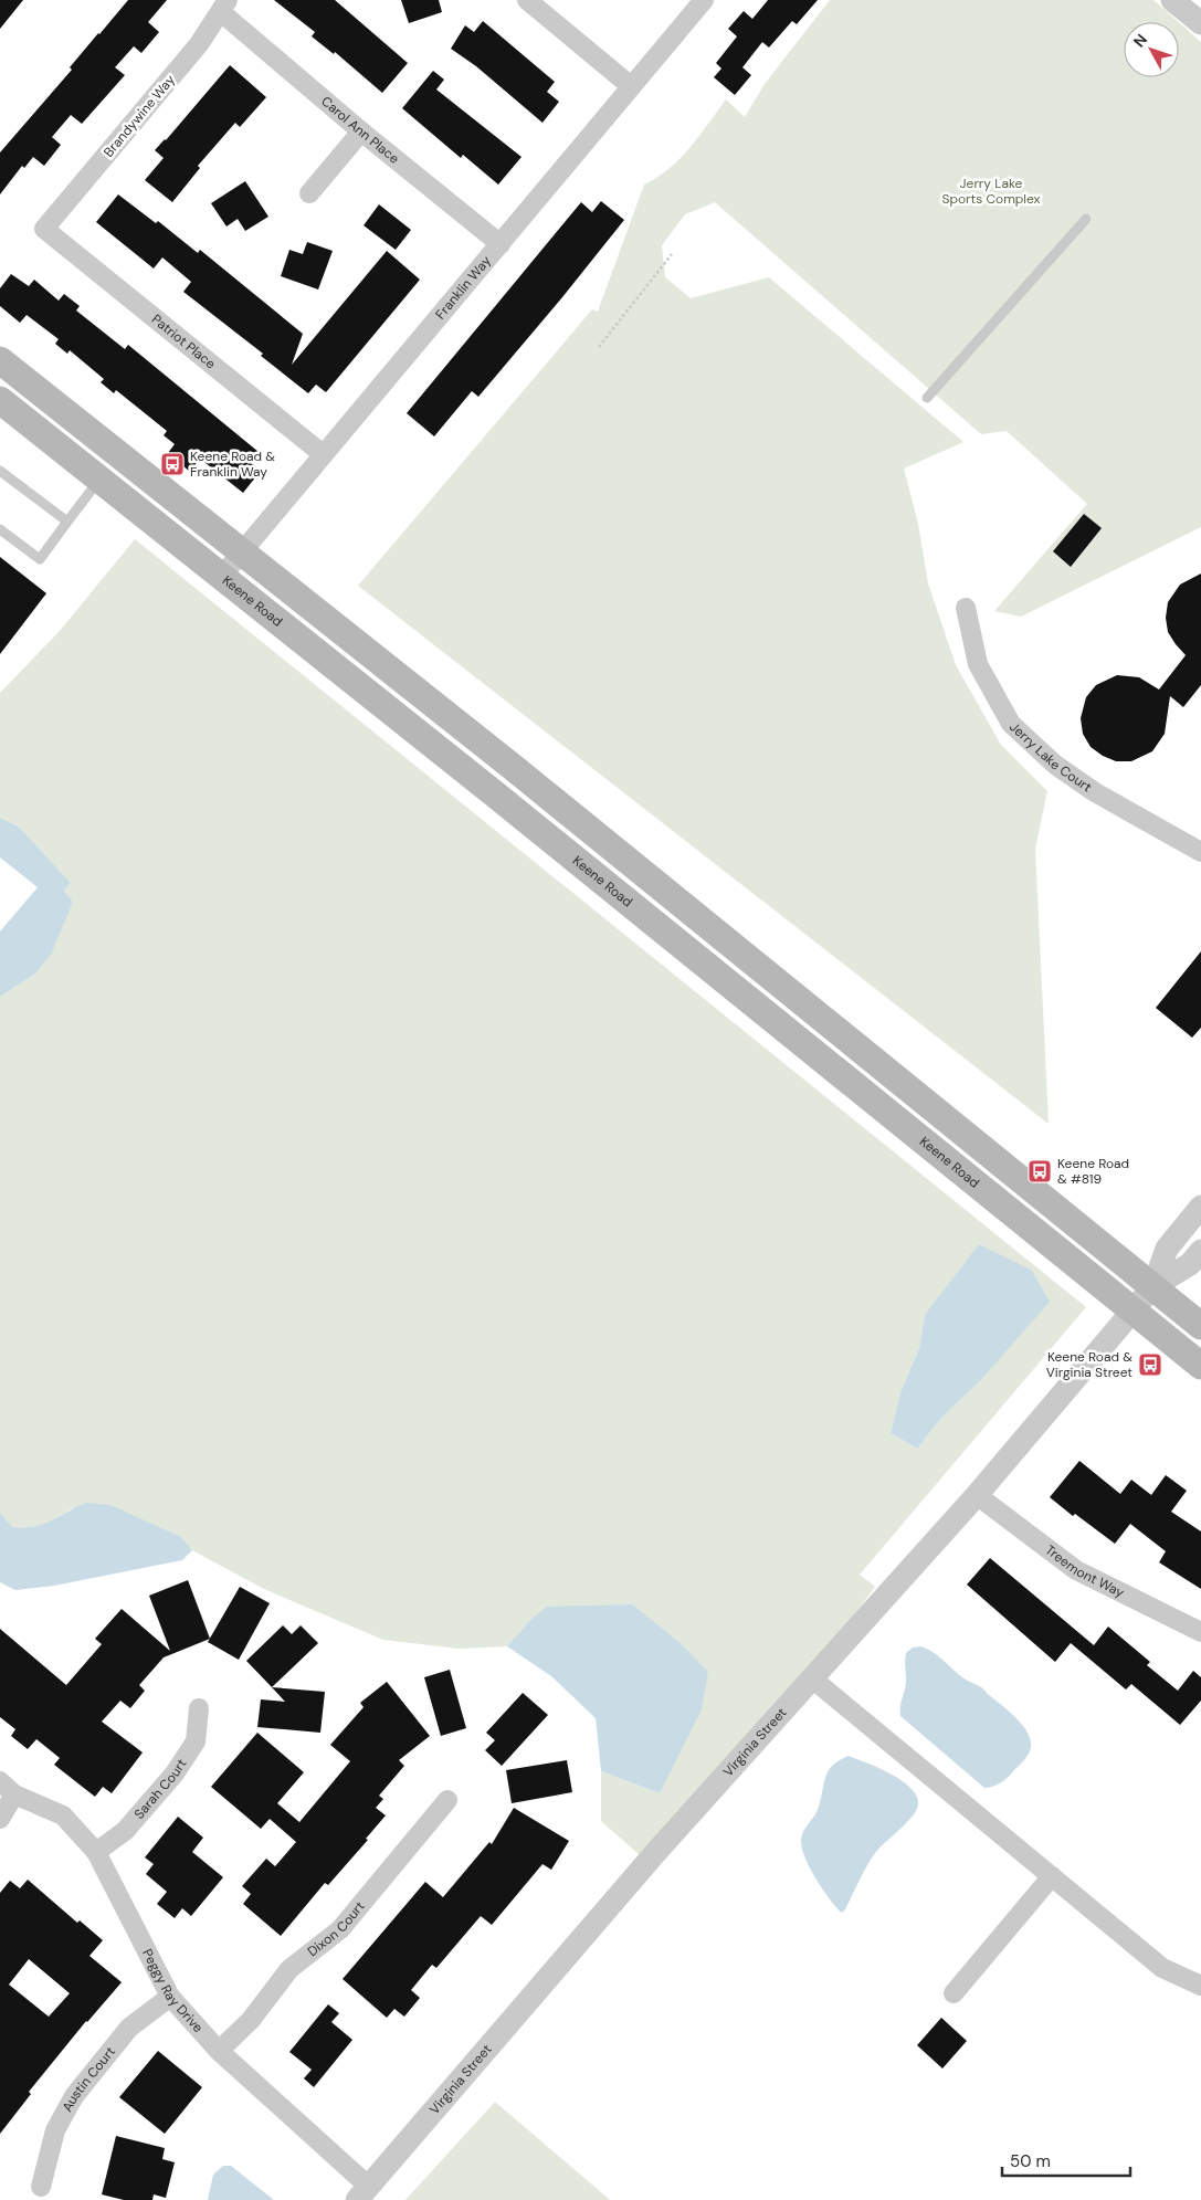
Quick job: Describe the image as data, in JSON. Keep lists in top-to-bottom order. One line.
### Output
{"streets":{"main road":["Keene Road"],"street":["Brandywine Way","Carol Ann Place","Franklin Way","Patriot Place","Jerry Lake Court","Treemont Way","Virginia Street","Sarah Court","Dixon Court","Peggy Ray Drive","Austin Court"]},"crossings":[["Brandywine Way","Carol Ann Place"],["Brandywine Way","Patriot Place"],["Carol Ann Place","Franklin Way"],["Franklin Way","Patriot Place"],["Franklin Way","Keene Road"],["Keene Road","Virginia Street"],["Treemont Way","Virginia Street"],["Virginia Street","Peggy Ray Drive"],["Sarah Court","Peggy Ray Drive"],["Dixon Court","Peggy Ray Drive"],["Peggy Ray Drive","Austin Court"]],"parks":["Jerry Lake Sports Complex"],"places":{"bus stop":["Keene Road & Franklin Way","Keene Road & #819","Keene Road & Virginia Street"]},"scale_bar":"50 m","north":"top left"}
